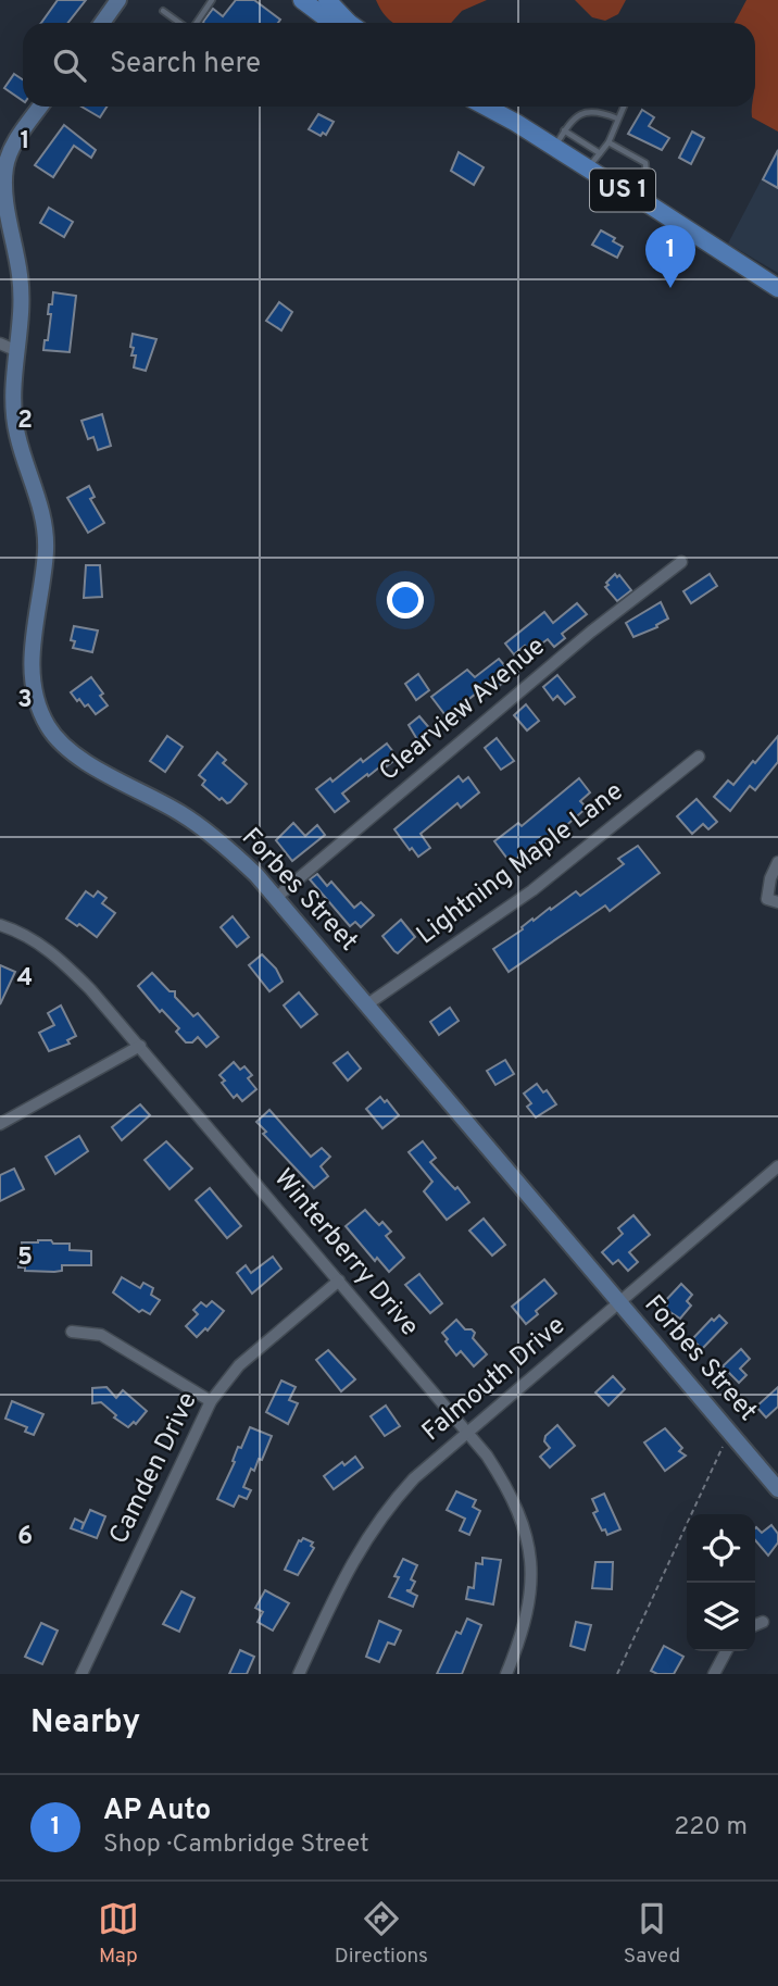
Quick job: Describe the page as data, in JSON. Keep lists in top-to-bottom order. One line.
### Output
{"streets":{"main road":["US 1"],"street":["Clearview Avenue","Lightning Maple Lane","Forbes Street","Winterberry Drive","Falmouth Drive","Camden Drive"]},"crossings":[["Clearview Avenue","Forbes Street"],["Lightning Maple Lane","Forbes Street"],["Forbes Street","Falmouth Drive"],["Winterberry Drive","Falmouth Drive"],["Winterberry Drive","Camden Drive"]],"page":{"search":"Search here","pins":"1","heading":"Nearby","list":[{"mark":"1","name":"AP Auto","note":"Shop · Cambridge Street","value":"220 m"}],"nav":["Map","Directions","Saved"]},"grid":{"rows":["1","2","3","4","5","6"]}}
